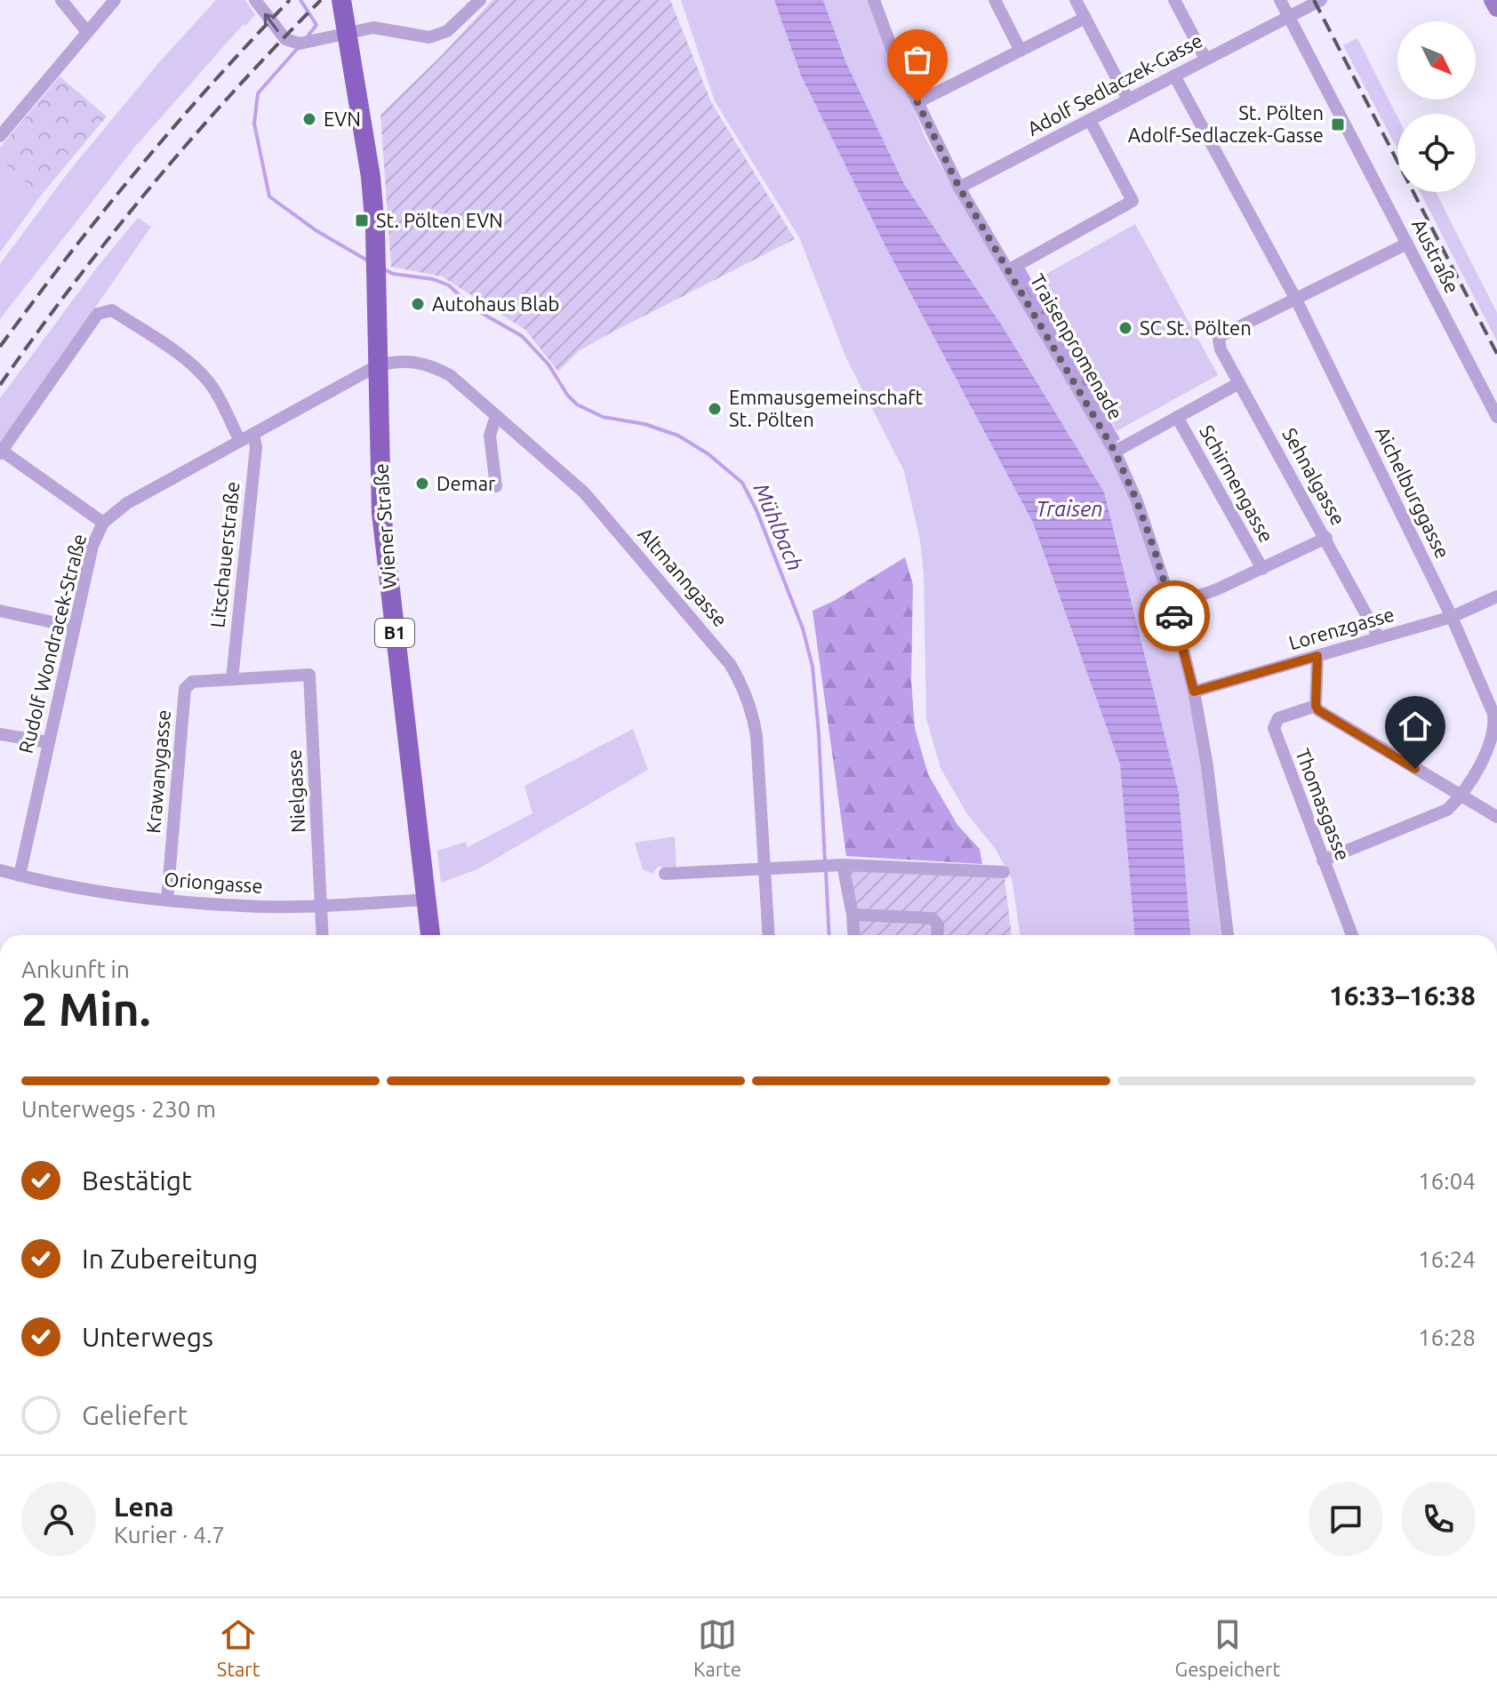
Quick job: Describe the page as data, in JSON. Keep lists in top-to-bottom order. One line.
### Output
{"streets":{"main road":["Wiener Straße","B1"],"street":["Adolf Sedlaczek-Gasse","Austraße","Traisenpromenade","Sehnalgasse","Schirmengasse","Aichelburggasse","Litschauerstraße","Altmanngasse","Lorenzgasse","Rudolf Wondracek-Straße","Krawanygasse","Nielgasse","Thomasgasse","Oriongasse"]},"crossings":[["Adolf Sedlaczek-Gasse","Austraße"],["Adolf Sedlaczek-Gasse","Traisenpromenade"],["Adolf Sedlaczek-Gasse","Aichelburggasse"],["Traisenpromenade","Lorenzgasse"],["Sehnalgasse","Aichelburggasse"],["Sehnalgasse","Lorenzgasse"],["Aichelburggasse","Lorenzgasse"],["Aichelburggasse","Thomasgasse"],["Wiener Straße","Altmanngasse"],["Wiener Straße","B1"],["Wiener Straße","Rudolf Wondracek-Straße"],["Wiener Straße","Oriongasse"],["Litschauerstraße","Rudolf Wondracek-Straße"],["Litschauerstraße","Krawanygasse"],["Altmanngasse","Rudolf Wondracek-Straße"],["Rudolf Wondracek-Straße","Oriongasse"],["Krawanygasse","Nielgasse"],["Krawanygasse","Oriongasse"],["Nielgasse","Oriongasse"]],"water":["Traisen","Mühlbach"],"places":{"other":["EVN","Autohaus Blab","SC St. Pölten","Emmausgemeinschaft St. Pölten","Demar"],"transit":["St. Pölten Adolf-Sedlaczek-Gasse","St. Pölten EVN"]},"north":"bottom right","page":{"heading":["2 Min.","Ankunft in","16:33–16:38"],"panel":["Lena","Kurier · 4.7"],"bar":"Unterwegs · 230 m","list":[["Bestätigt","16:04"],["In Zubereitung","16:24"],["Unterwegs","16:28"],"Geliefert"],"tabs":["Start","Karte","Gespeichert"]}}
